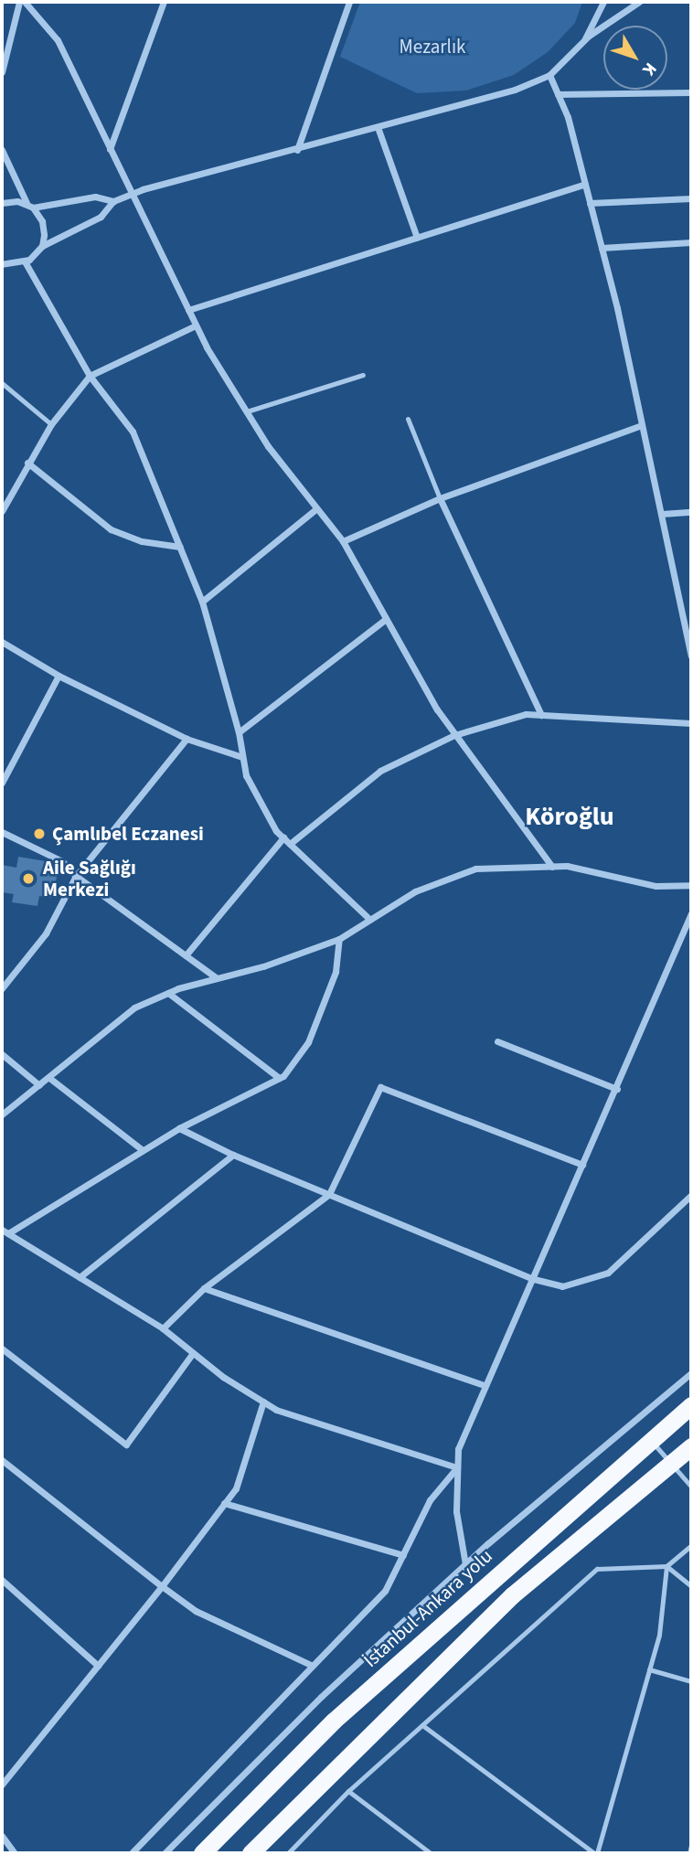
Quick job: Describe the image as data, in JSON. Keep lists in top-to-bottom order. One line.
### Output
{"streets":{"highway":["İstanbul-Ankara yolu"]},"districts":["Köroğlu"],"parks":["Mezarlık"],"places":["Çamlıbel Eczanesi","Aile Sağlığı Merkezi"],"north":"bottom right"}
